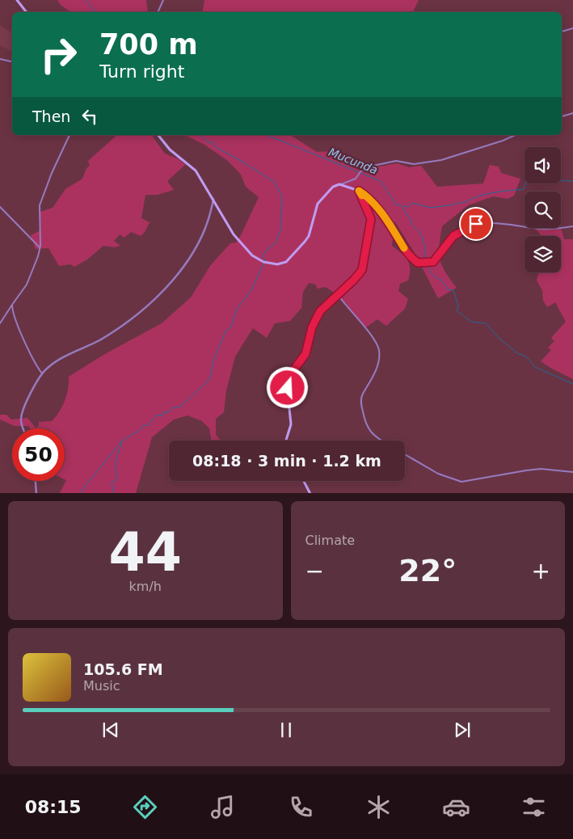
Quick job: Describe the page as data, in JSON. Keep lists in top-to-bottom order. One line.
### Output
{"water":["Mucunda"],"page":{"turn":["700 m","Turn right"],"then":"Then","limit":"50","trip":"08:18 · 3 min · 1.2 km","tile":[["44","km/h"],"Climate"],"heat":["−","22°","+"],"song":["105.6 FM","Music"],"tabs":"08:15"}}
